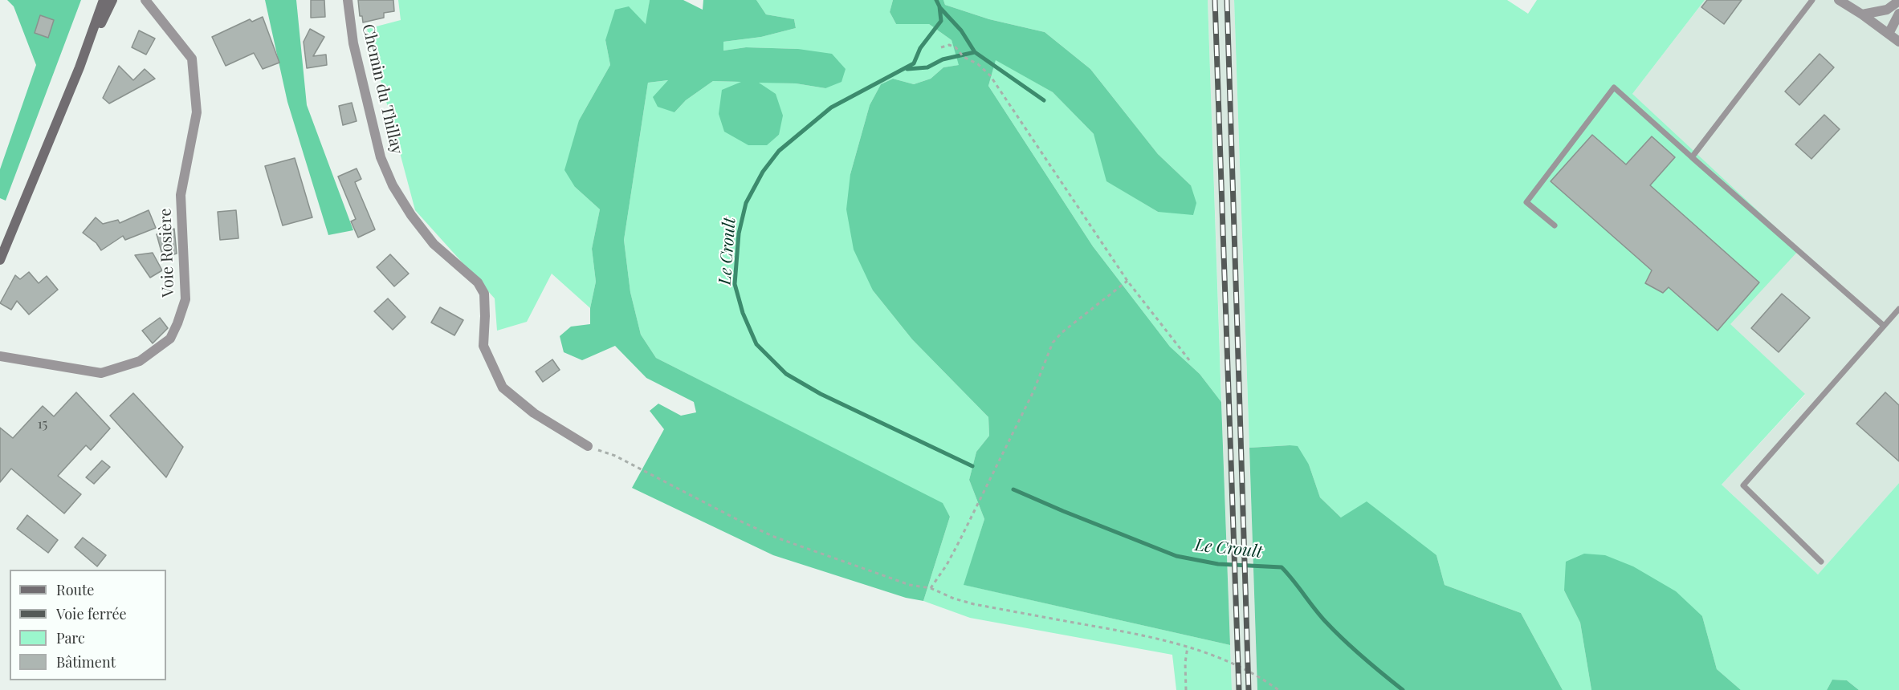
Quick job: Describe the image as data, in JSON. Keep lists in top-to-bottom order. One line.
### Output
{"streets":{"street":["Chemin du Thillay","Voie Rosière"]},"water":["Le Croult"],"house_numbers":["15"],"legend":["Route","Voie ferrée","Parc","Bâtiment"]}
